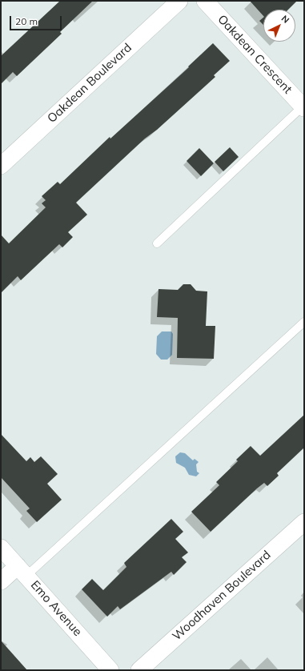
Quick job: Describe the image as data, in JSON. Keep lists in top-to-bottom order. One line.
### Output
{"streets":{"street":["Oakdean Crescent","Oakdean Boulevard","Woodhaven Boulevard","Emo Avenue"]},"scale_bar":"20 m","north":"top right"}
